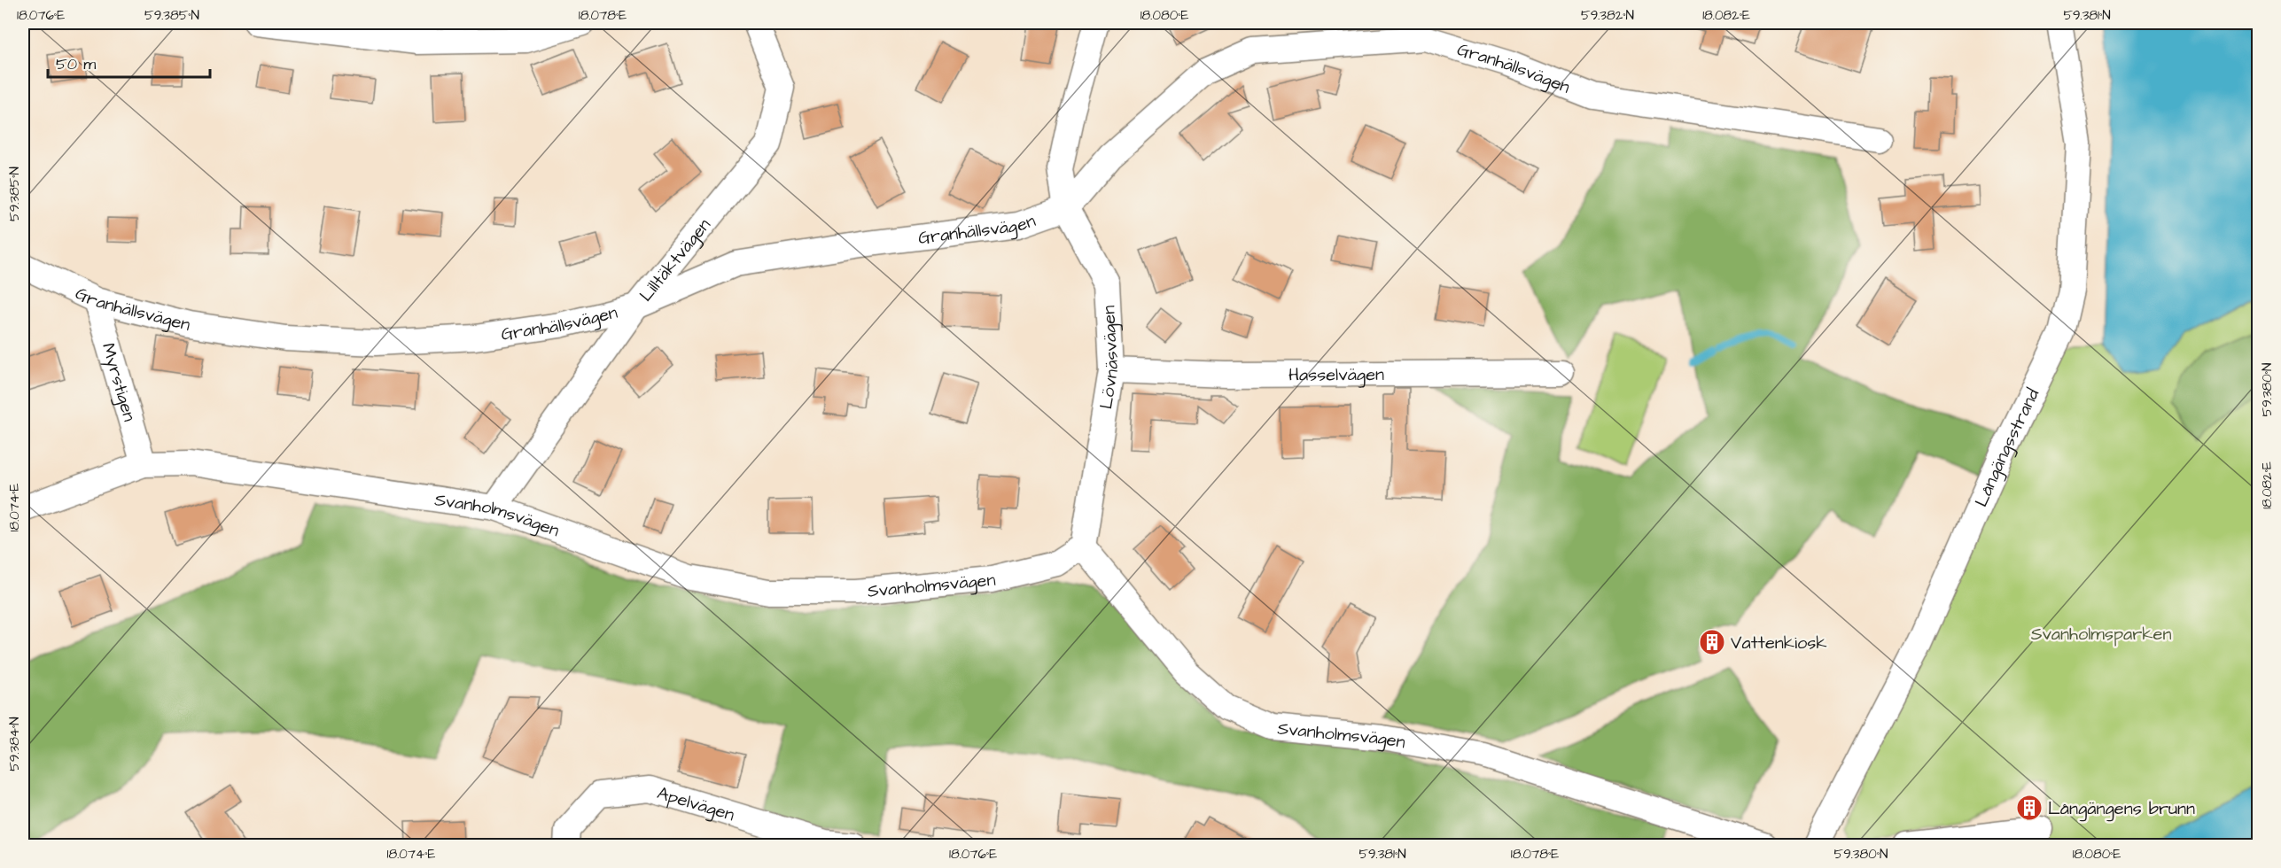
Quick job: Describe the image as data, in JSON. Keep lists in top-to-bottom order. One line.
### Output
{"streets":{"street":["Granhällsvägen","Lilltäktvägen","Lövnäsvägen","Hasselvägen","Myrstigen","Långängsstrand","Svanholmsvägen","Apelvägen"]},"crossings":[["Granhällsvägen","Lilltäktvägen"],["Granhällsvägen","Lövnäsvägen"],["Granhällsvägen","Myrstigen"],["Lilltäktvägen","Svanholmsvägen"],["Lövnäsvägen","Hasselvägen"],["Lövnäsvägen","Svanholmsvägen"],["Myrstigen","Svanholmsvägen"]],"parks":["Svanholmsparken"],"places":{"building":["Vattenkiosk","Långängens brunn"]},"scale_bar":"50 m","coordinates":["18.076°E","59.385°N","18.078°E","18.080°E","59.382°N","18.082°E","59.381°N","59.380°N","18.074°E","59.384°N"]}
